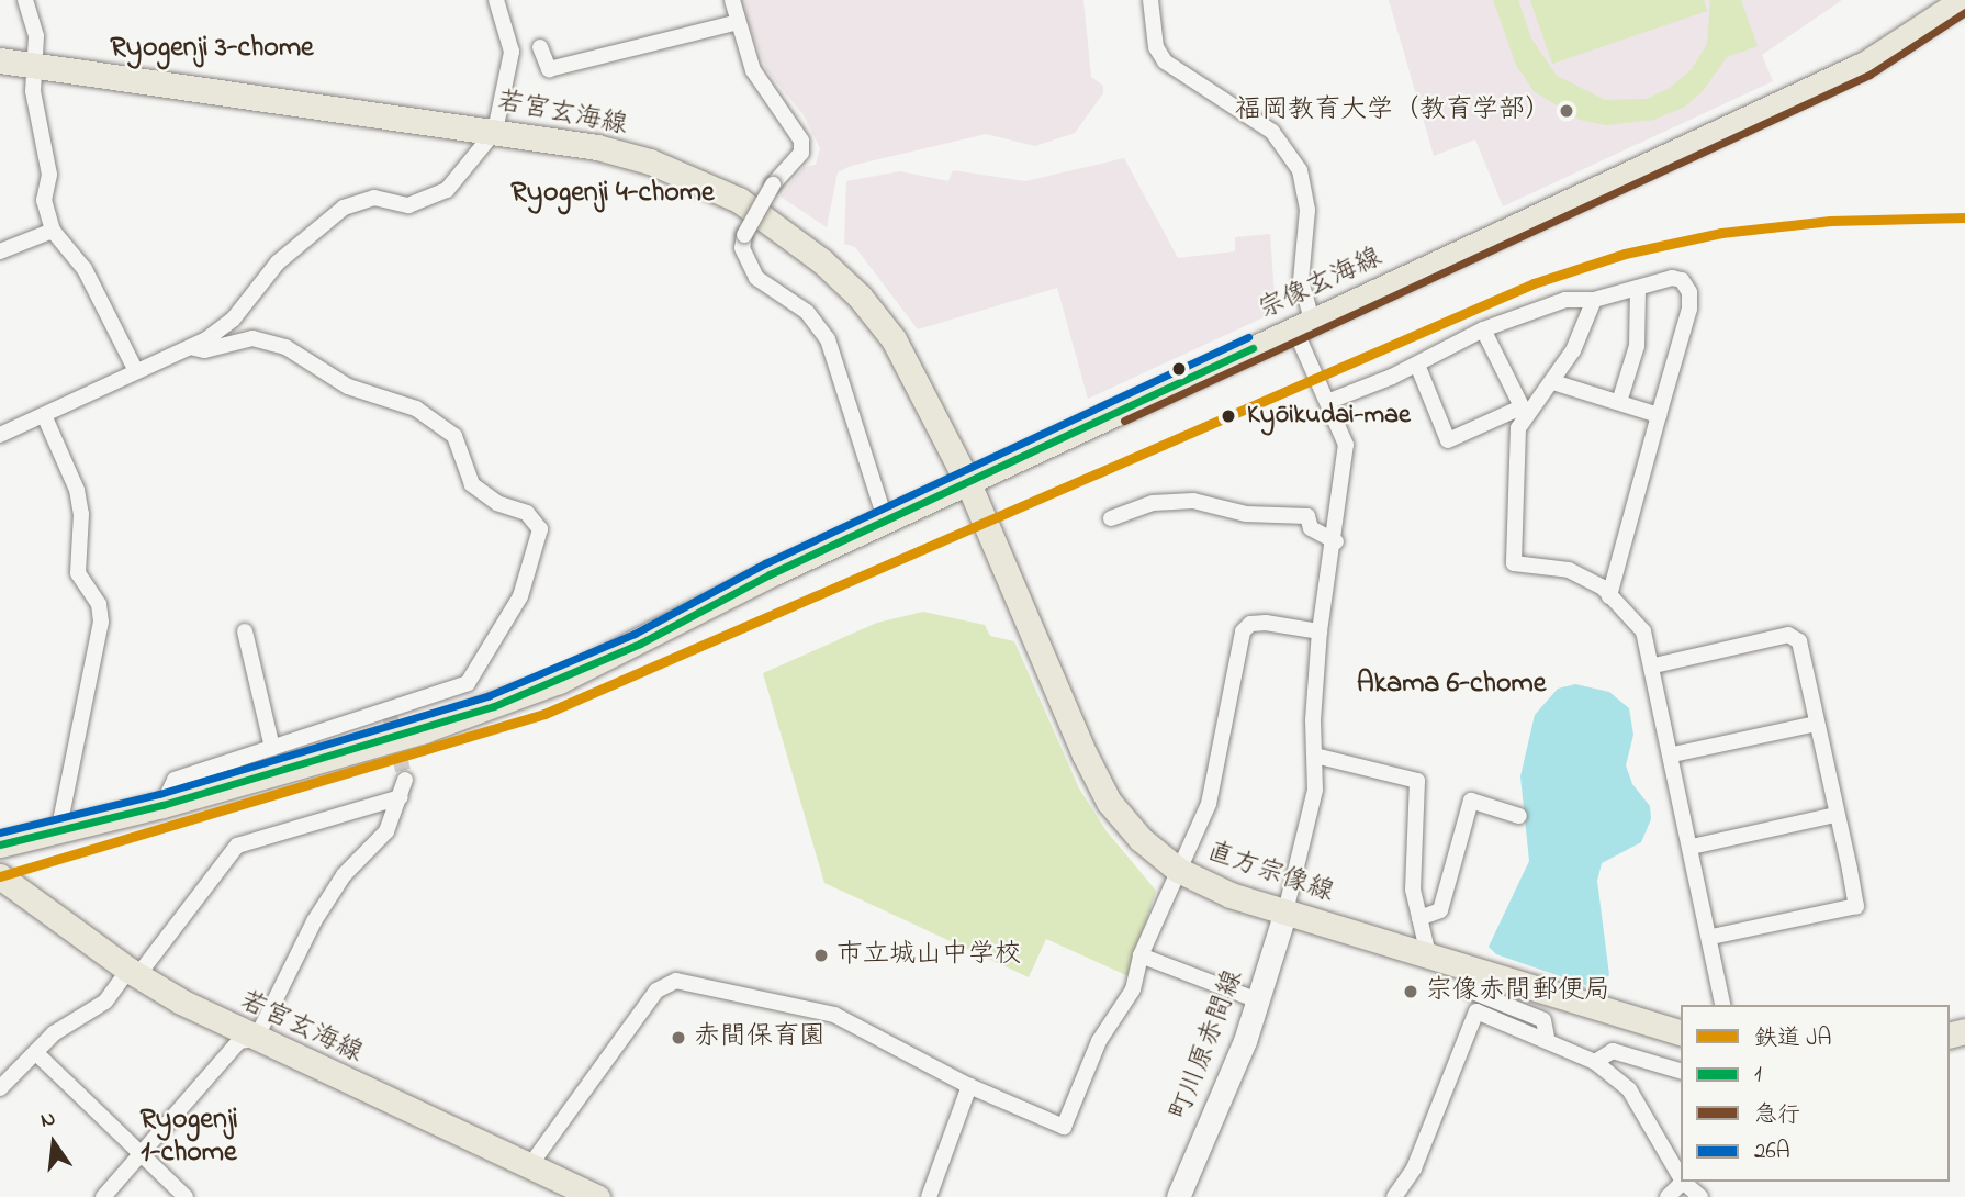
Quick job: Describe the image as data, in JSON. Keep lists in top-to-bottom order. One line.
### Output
{"streets":{"main road":["若宮玄海線","宗像玄海線","直方宗像線","町川原赤間線"]},"crossings":[["若宮玄海線","宗像玄海線"],["若宮玄海線","直方宗像線"],["宗像玄海線","直方宗像線"],["直方宗像線","町川原赤間線"]],"districts":["Ryogenji 3-chome","Ryogenji 4-chome","Akama 6-chome","Ryogenji 1-chome"],"places":["福岡教育大学（教育学部）","Kyōikudai-mae","市立城山中学校","宗像赤間郵便局","赤間保育園"],"lines":["transit line 急行","rail line JA","transit line 26A","transit line 1"],"legend":["鉄道 JA","1","急行","26A"],"north":"top"}
